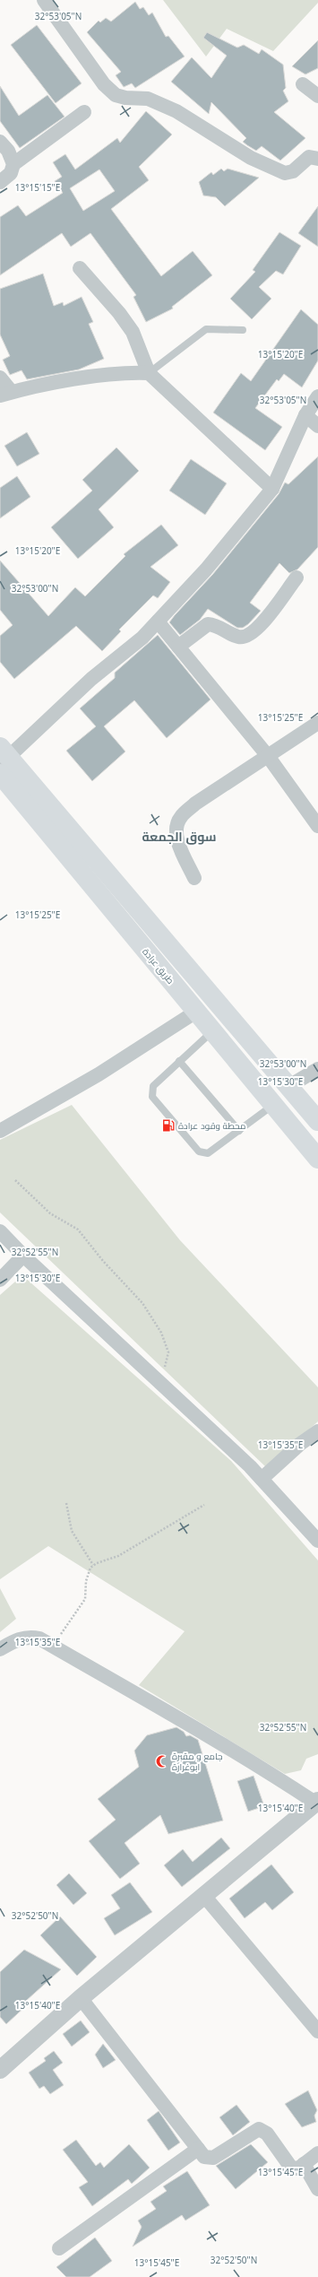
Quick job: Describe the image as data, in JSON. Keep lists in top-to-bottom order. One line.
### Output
{"streets":{"main road":["طريق عرادة"]},"districts":["سوق الجمعة"],"places":{"fuel station":["محطة وقود عرادة"],"mosque":["جامع و مقبرة ابوغرارة"]},"coordinates":["32°53'05\"N","13°15'15\"E","13°15'20\"E","32°53'00\"N","13°15'25\"E","13°15'30\"E","32°52'55\"N","13°15'35\"E","13°15'40\"E","32°52'50\"N","13°15'45\"E"]}
